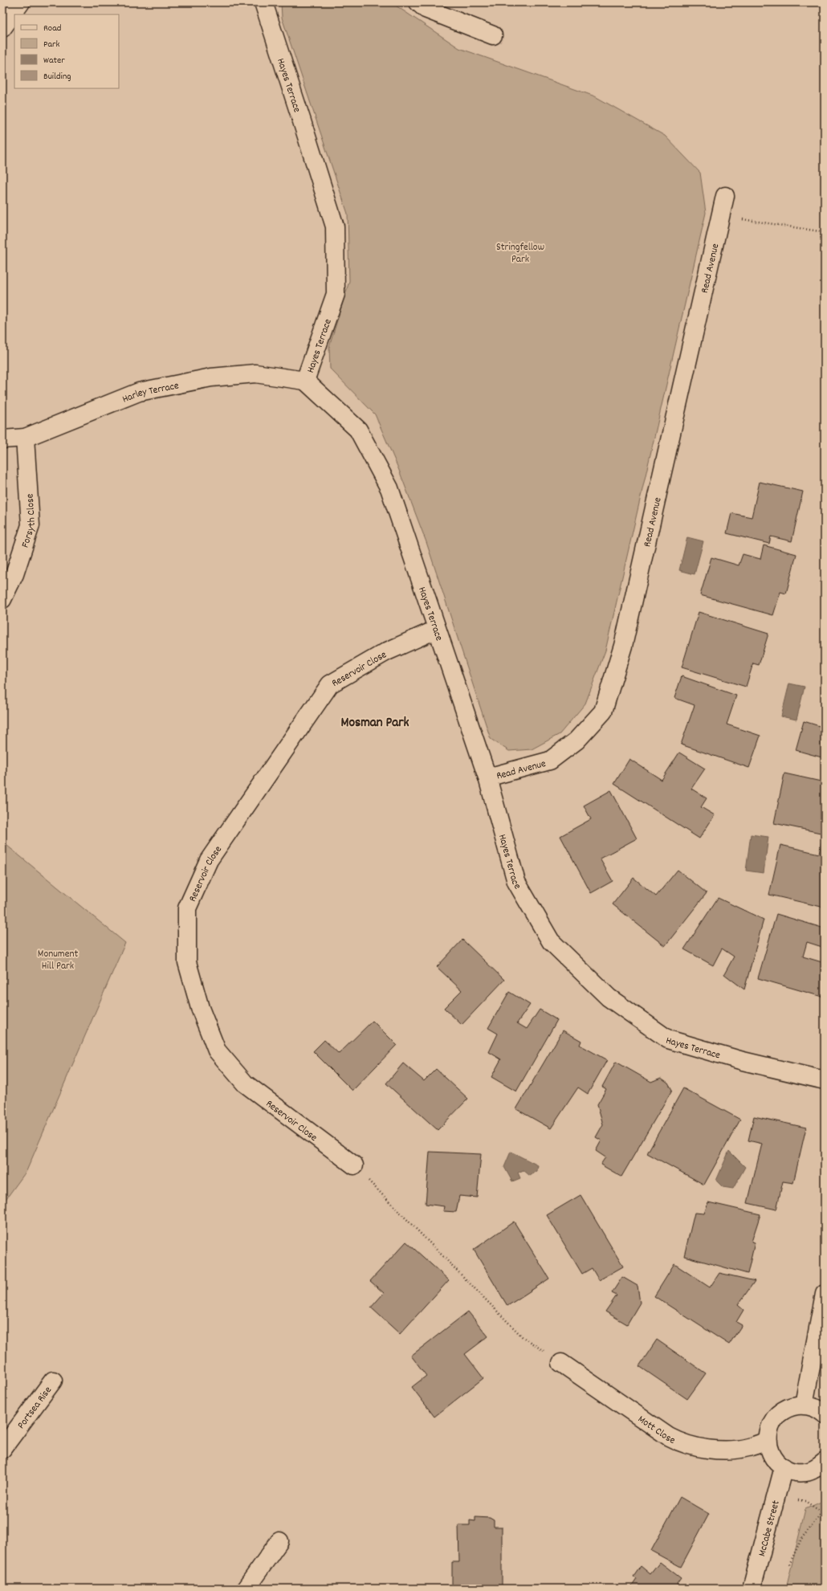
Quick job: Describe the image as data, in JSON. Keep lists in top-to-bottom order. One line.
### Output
{"streets":{"street":["Hayes Terrace","Read Avenue","Harley Terrace","Forsyth Close","Reservoir Close","Portsea Rise","Mott Close","McCabe Street"]},"crossings":[["Hayes Terrace","Read Avenue"],["Hayes Terrace","Harley Terrace"],["Hayes Terrace","Reservoir Close"],["Harley Terrace","Forsyth Close"]],"districts":["Mosman Park"],"parks":["Stringfellow Park","Monument Hill Park"],"legend":["Road","Park","Water","Building"]}
